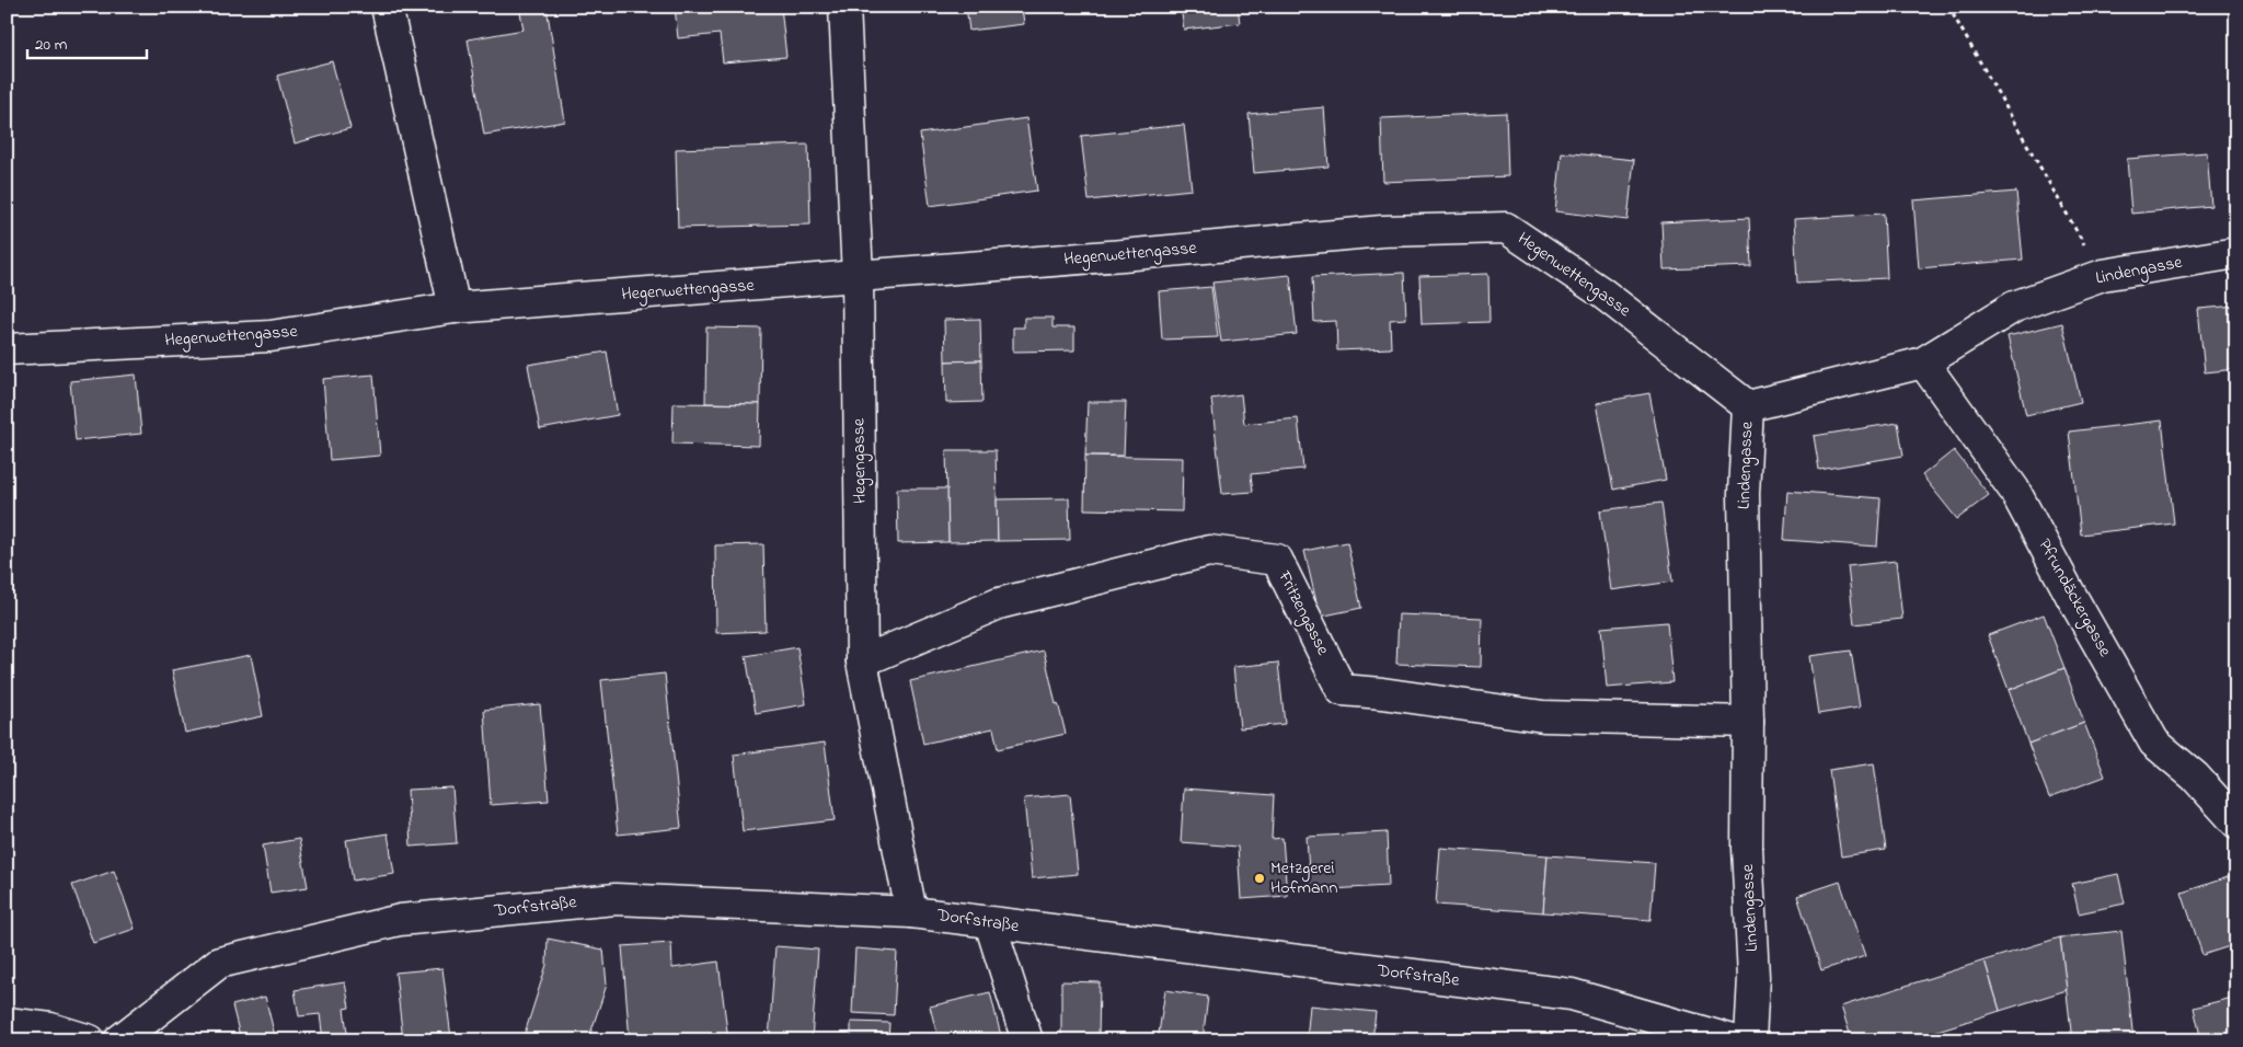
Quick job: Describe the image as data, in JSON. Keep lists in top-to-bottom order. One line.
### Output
{"streets":{"street":["Hegenwettengasse","Lindengasse","Hegengasse","Pfrundäckergasse","Fritzengasse","Dorfstraße"]},"crossings":[["Hegenwettengasse","Lindengasse"],["Hegenwettengasse","Hegengasse"],["Lindengasse","Pfrundäckergasse"],["Lindengasse","Fritzengasse"],["Hegengasse","Fritzengasse"],["Hegengasse","Dorfstraße"]],"places":["Metzgerei Hofmann"],"scale_bar":"20 m"}
